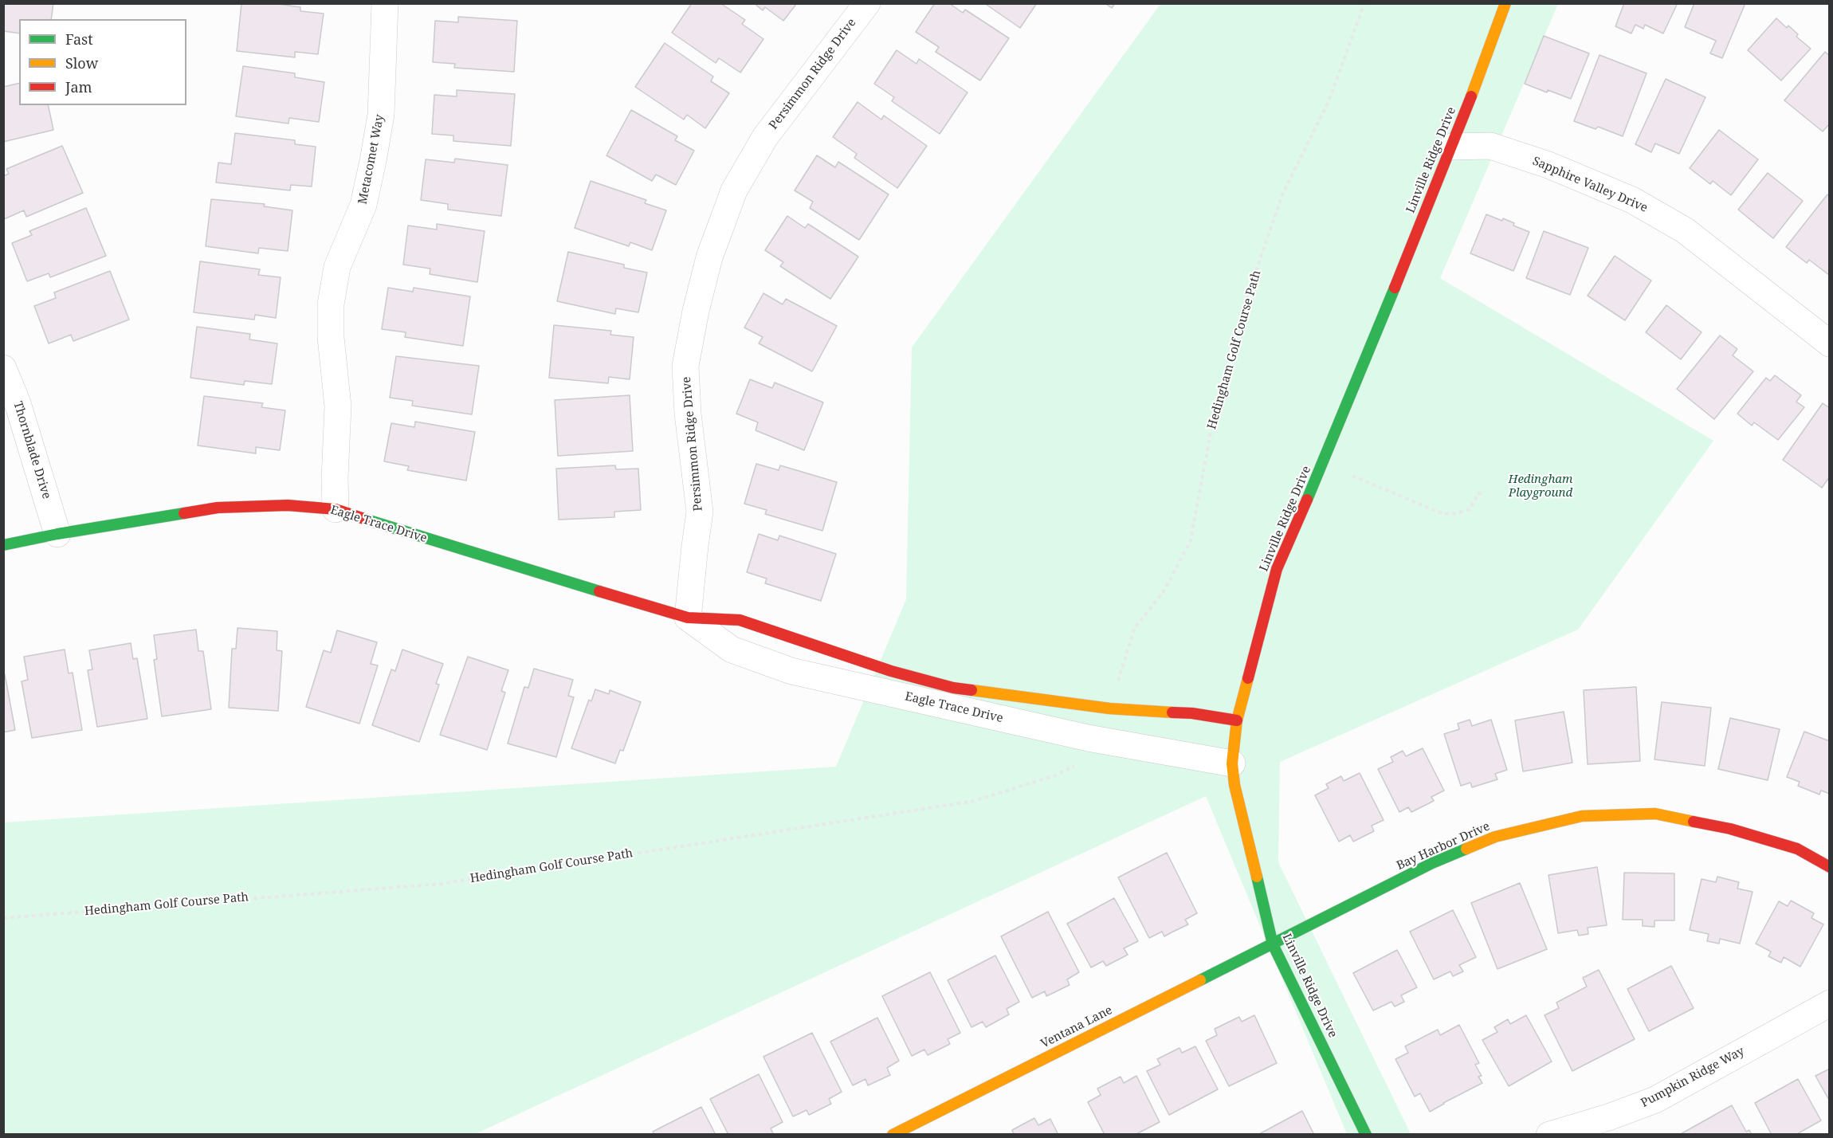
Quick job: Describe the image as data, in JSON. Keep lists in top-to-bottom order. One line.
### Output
{"streets":{"street":["Persimmon Ridge Drive","Metacomet Way","Linville Ridge Drive","Sapphire Valley Drive","Thornblade Drive","Eagle Trace Drive","Bay Harbor Drive","Ventana Lane","Pumpkin Ridge Way"],"path":["Hedingham Golf Course Path"]},"crossings":[["Persimmon Ridge Drive","Eagle Trace Drive"],["Metacomet Way","Eagle Trace Drive"],["Linville Ridge Drive","Sapphire Valley Drive"],["Linville Ridge Drive","Eagle Trace Drive"],["Linville Ridge Drive","Bay Harbor Drive"],["Linville Ridge Drive","Ventana Lane"],["Thornblade Drive","Eagle Trace Drive"],["Bay Harbor Drive","Ventana Lane"]],"parks":["Hedingham Playground"],"legend":["Fast","Slow","Jam"]}
